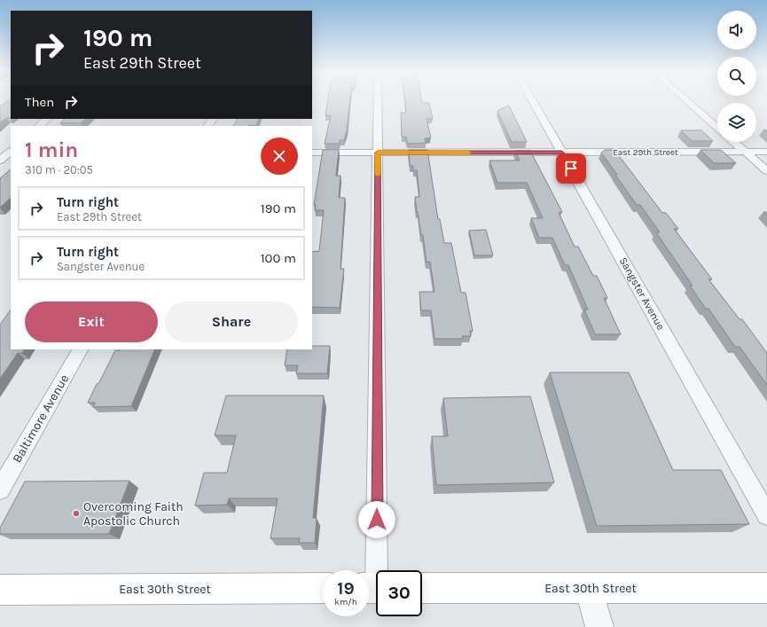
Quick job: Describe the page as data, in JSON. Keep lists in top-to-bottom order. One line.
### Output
{"streets":{"main road":["East 30th Street"],"street":["East 29th Street","Sangster Avenue","Baltimore Avenue"]},"crossings":[["East 29th Street","Sangster Avenue"]],"places":["Overcoming Faith Apostolic Church"],"page":{"turn":["190 m","East 29th Street"],"then":"Then","heading":["1 min","310 m · 20:05"],"list":[{"name":"Turn right","note":"East 29th Street","value":"190 m"},{"name":"Turn right","note":"Sangster Avenue","value":"100 m"}],"buttons":["Exit","Share"],"speed":"19 km/h","limit":"30"}}
